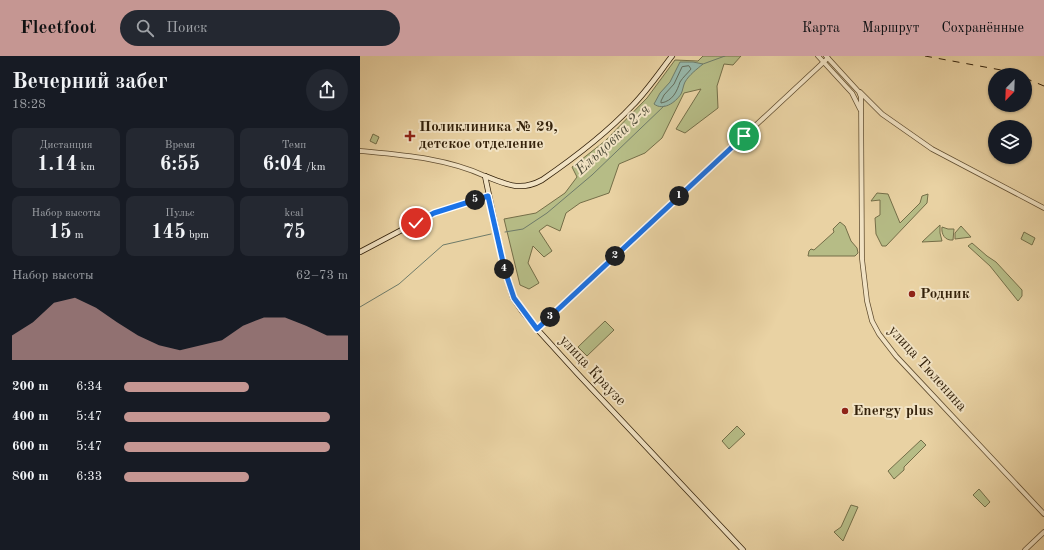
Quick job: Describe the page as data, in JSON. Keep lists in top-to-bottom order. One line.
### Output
{"streets":{"main road":["улица Краузе"],"street":["улица Тюленина"]},"water":["Ельцовка 2-я"],"places":{"health":["Поликлиника № 29, детское отделение"],"other":["Родник","Energy plus"]},"north":"bottom left","page":{"header":"Fleetfoot","search":"Поиск","nav":["Карта","Маршрут","Сохранённые"],"heading":["Вечерний забег","18:28"],"stats":[["Дистанция","1.14 km"],["Время","6:55"],["Темп","6:04 /km"],["Набор высоты","15 m"],["Пульс","145 bpm"],["kcal","75"]],"pins":["1","5","2","4","3"],"chart":["Набор высоты","62–73 m"],"list":[{"name":"200 m","note":"6:34"},{"name":"400 m","note":"5:47"},{"name":"600 m","note":"5:47"},{"name":"800 m","note":"6:33"}]}}
